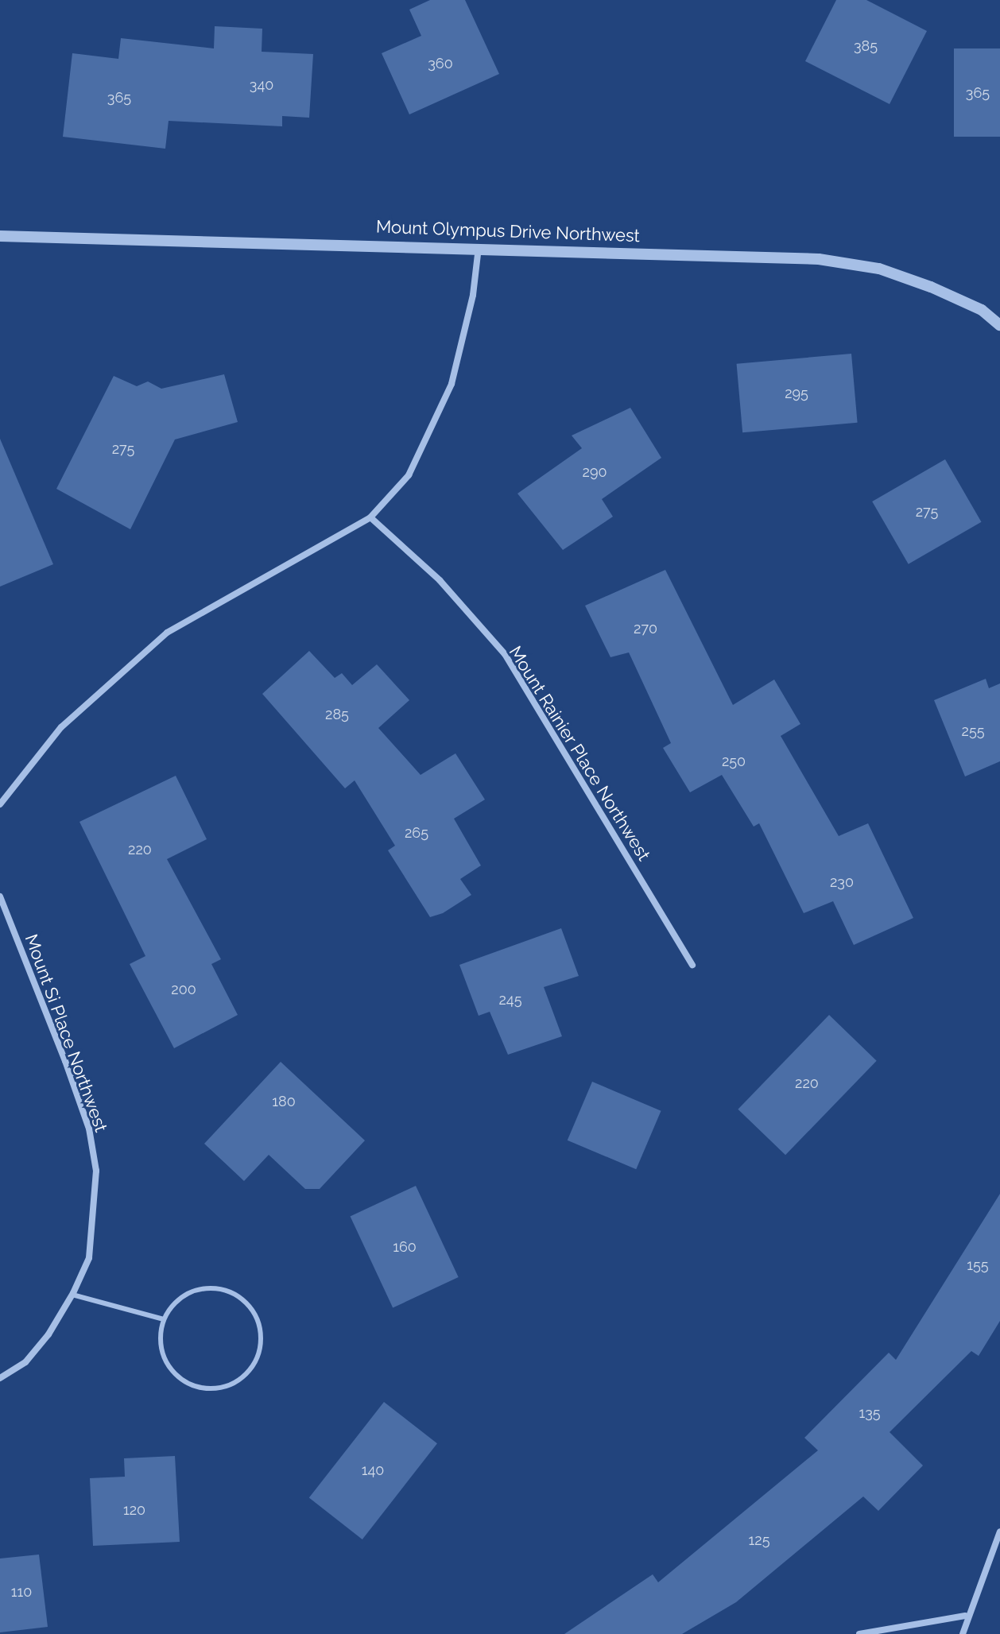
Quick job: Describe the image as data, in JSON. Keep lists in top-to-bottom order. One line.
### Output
{"streets":{"street":["Mount Olympus Drive Northwest","Mount Rainier Place Northwest","Mount Si Place Northwest"]},"house_numbers":["385","360","340","365","365","295","275","290","275","270","285","255","250","265","220","230","200","245","220","180","160","155","135","140","120","125","110"]}
